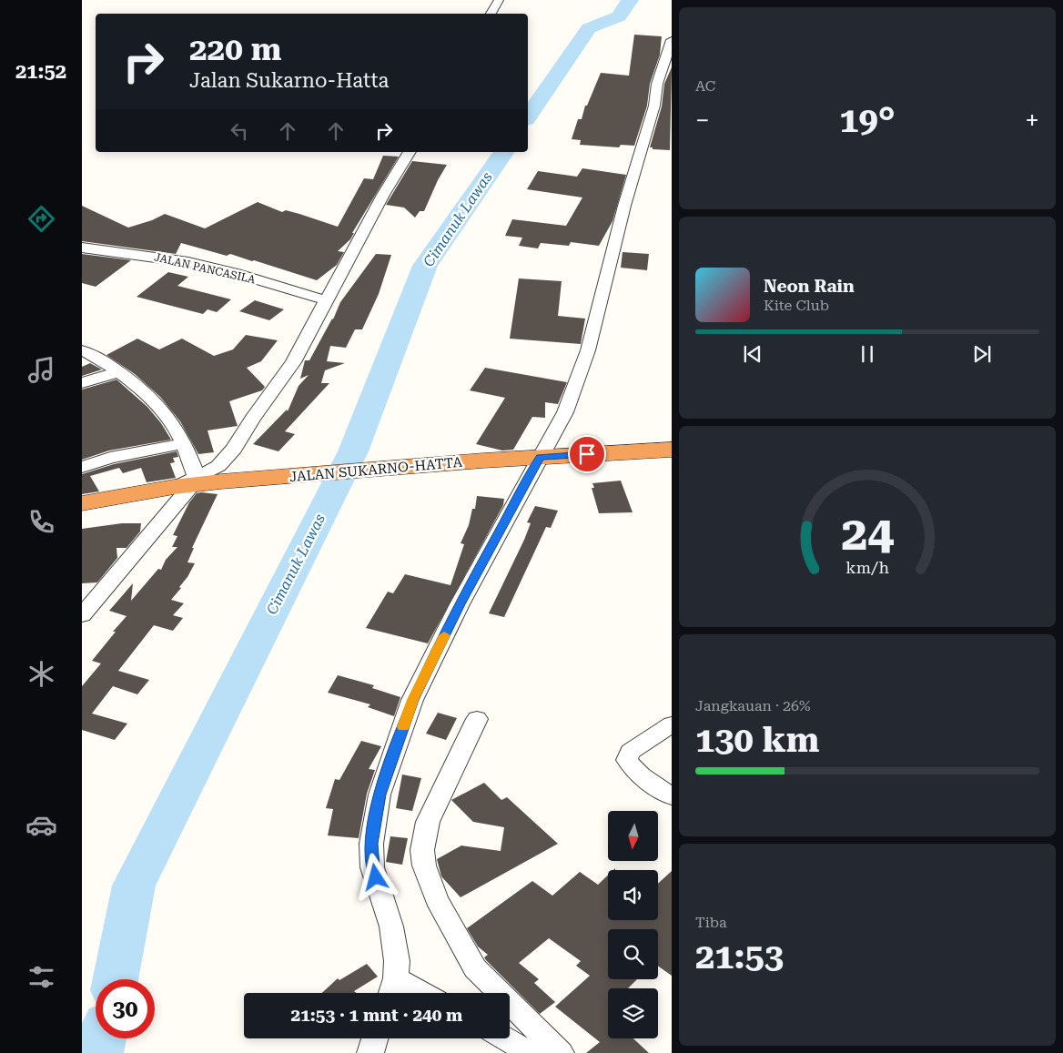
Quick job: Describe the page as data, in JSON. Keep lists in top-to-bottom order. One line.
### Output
{"streets":{"highway":["JALAN SUKARNO-HATTA"],"street":["JALAN PANCASILA"]},"water":["Cimanuk Lawas"],"north":"bottom","page":{"tabs":"21:52","tile":["AC",["Jangkauan · 26%","130 km"],["Tiba","21:53"]],"turn":["220 m","Jalan Sukarno-Hatta"],"heat":["−","19°","+"],"song":["Neon Rain","Kite Club"],"limit":"30","trip":"21:53 · 1 mnt · 240 m","gauge":["24","km/h"]}}
